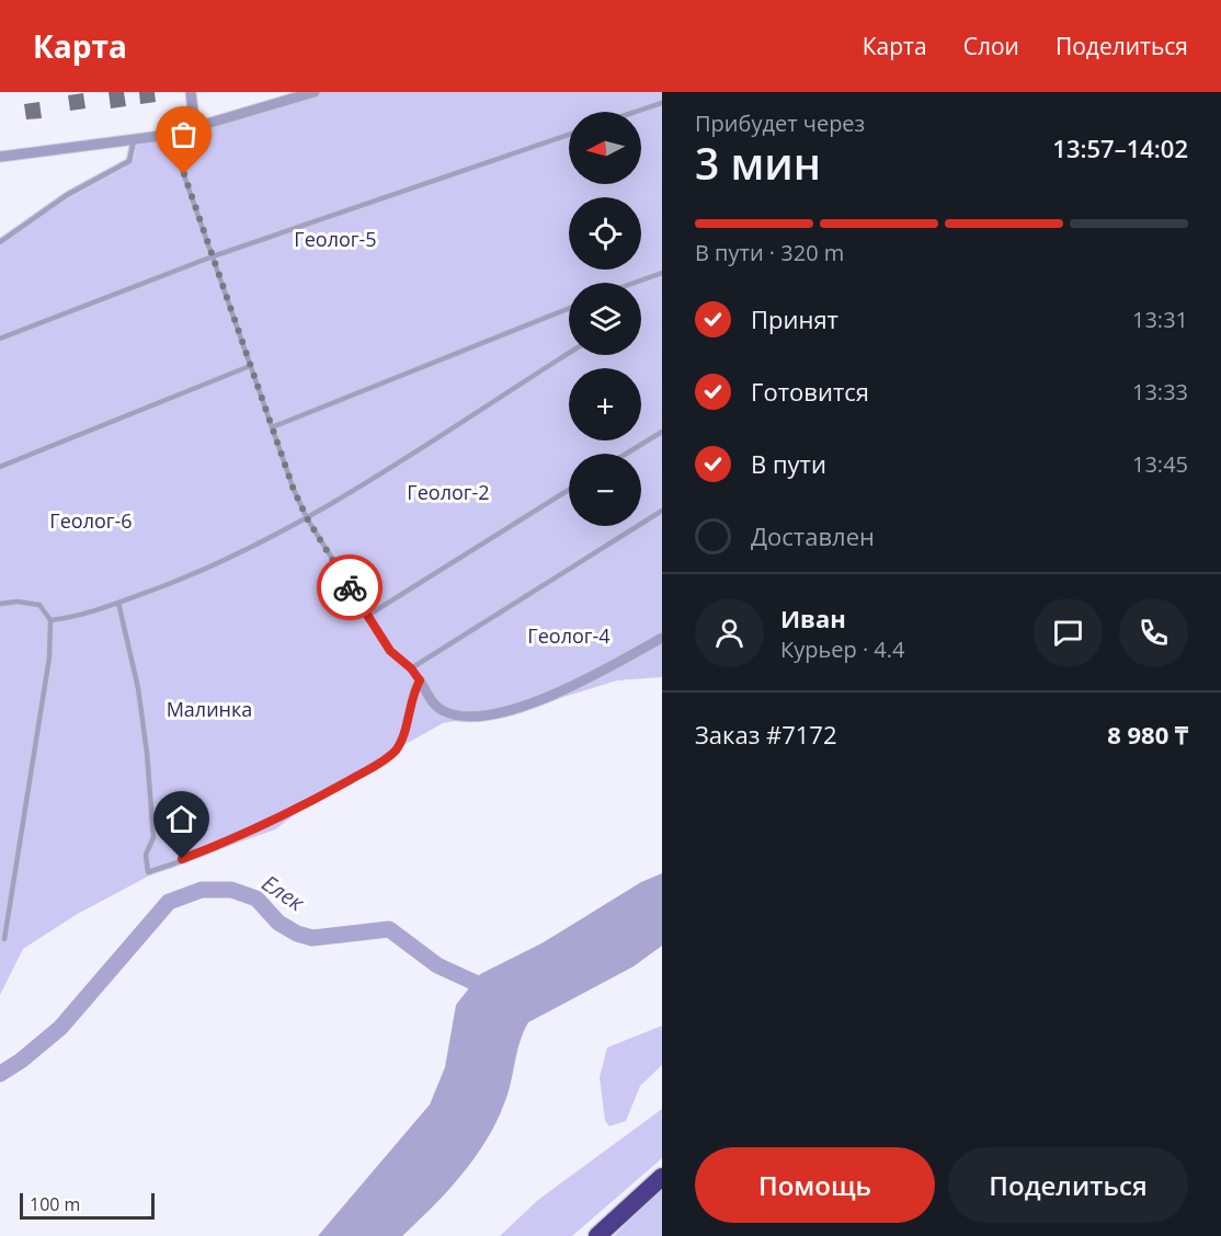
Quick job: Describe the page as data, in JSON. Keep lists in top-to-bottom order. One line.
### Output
{"water":["Елек"],"parks":["Геолог-5","Геолог-2","Геолог-6","Геолог-4","Малинка"],"scale_bar":"100 m","north":"left","page":{"header":"Карта","nav":["Карта","Слои","Поделиться"],"heading":["3 мин","Прибудет через","13:57–14:02"],"panel":["Иван","Курьер · 4.4","Заказ #7172","8 980 ₸"],"map_buttons":["+","−"],"bar":"В пути · 320 m","list":[["Принят","13:31"],["Готовится","13:33"],["В пути","13:45"],"Доставлен"],"buttons":["Помощь","Поделиться"],"scale":"100 m"}}
